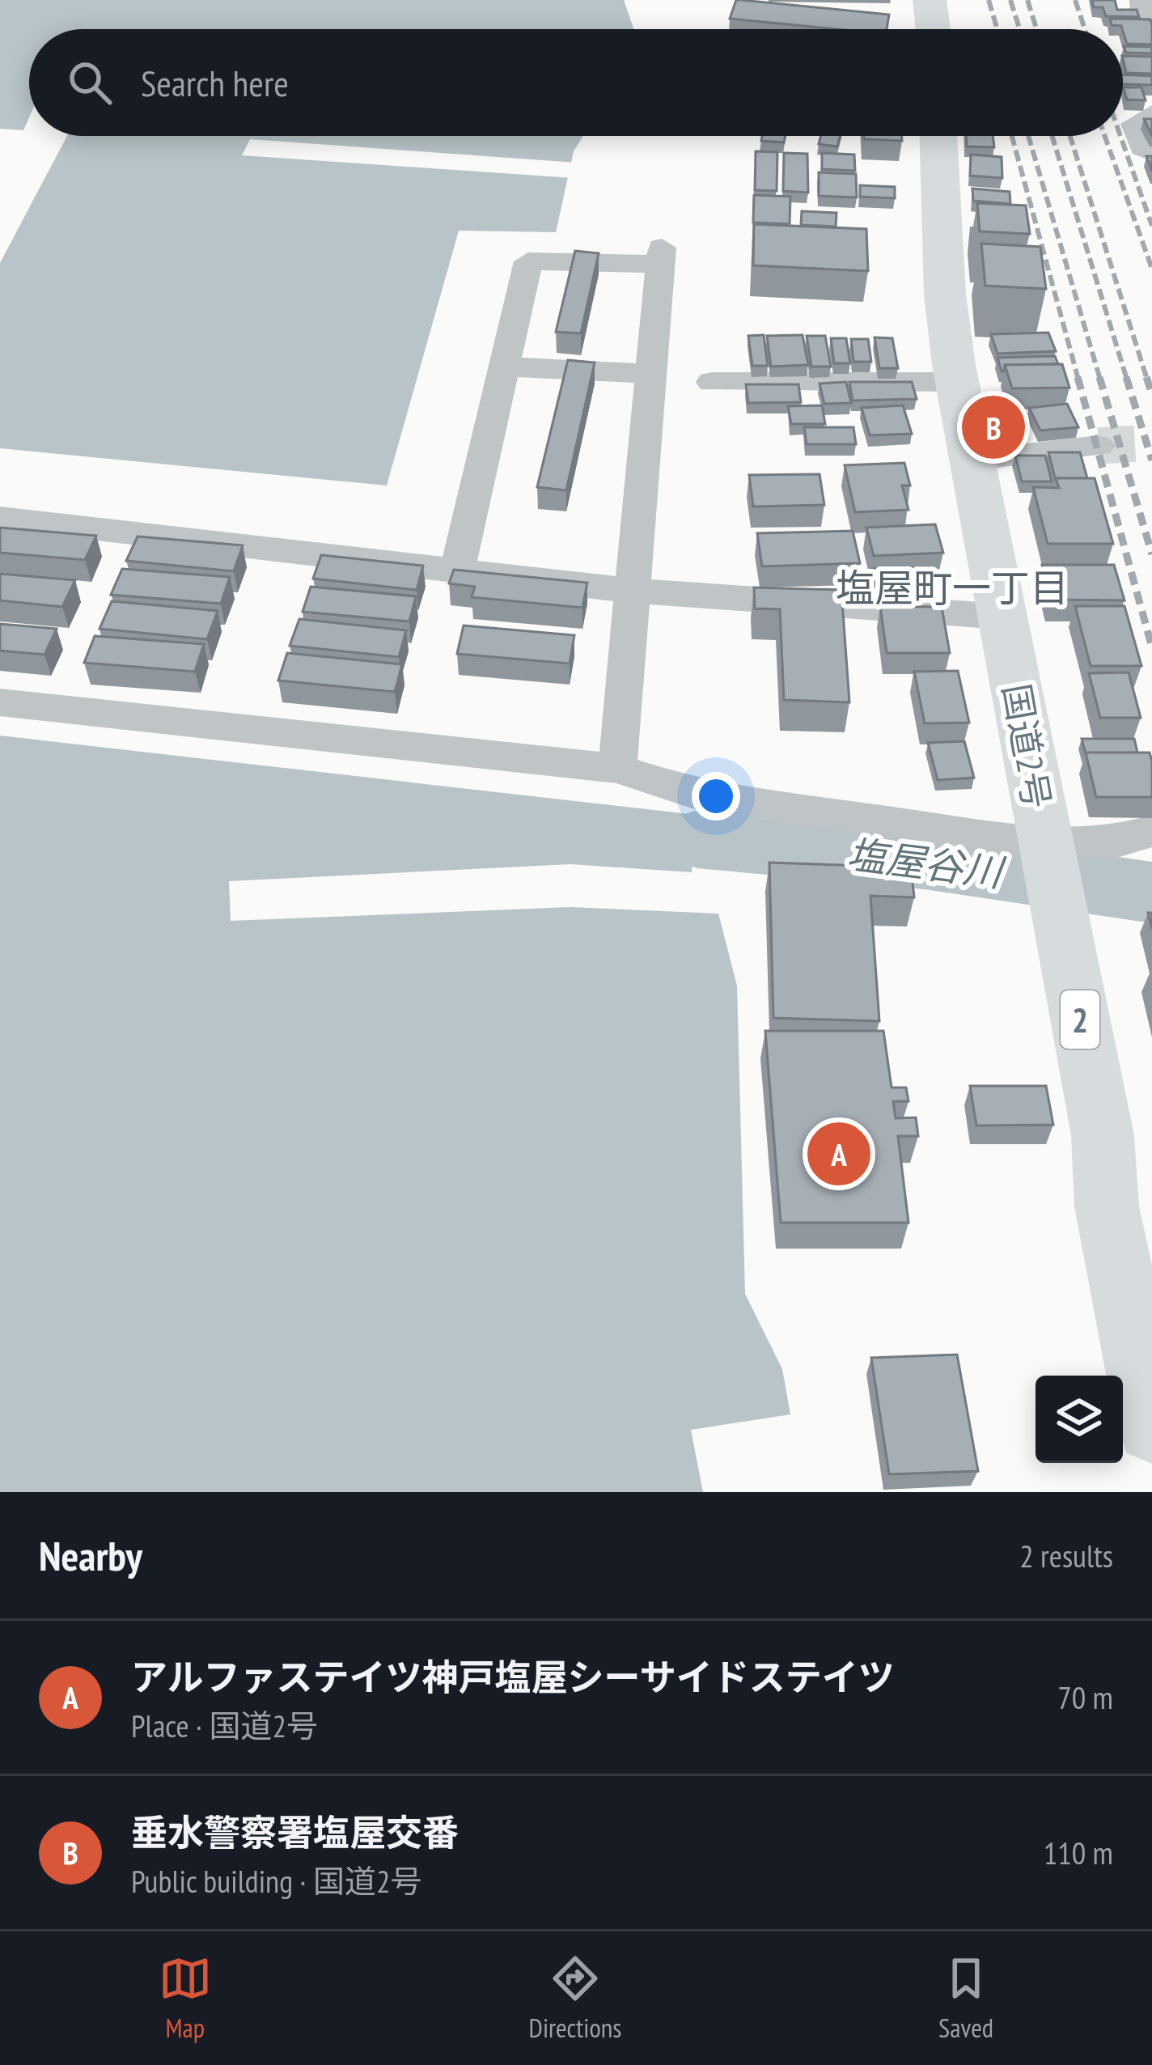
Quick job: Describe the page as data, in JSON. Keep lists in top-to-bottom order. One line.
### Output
{"streets":{"highway":["国道2号","2"]},"districts":["塩屋町一丁目"],"water":["塩屋谷川"],"page":{"search":"Search here","pins":["B","A"],"heading":["Nearby","2 results"],"list":[{"mark":"A","name":"アルファステイツ神戸塩屋シーサイドステイツ","note":"Place · 国道2号","value":"70 m"},{"mark":"B","name":"垂水警察署塩屋交番","note":"Public building · 国道2号","value":"110 m"}],"nav":["Map","Directions","Saved"]}}
